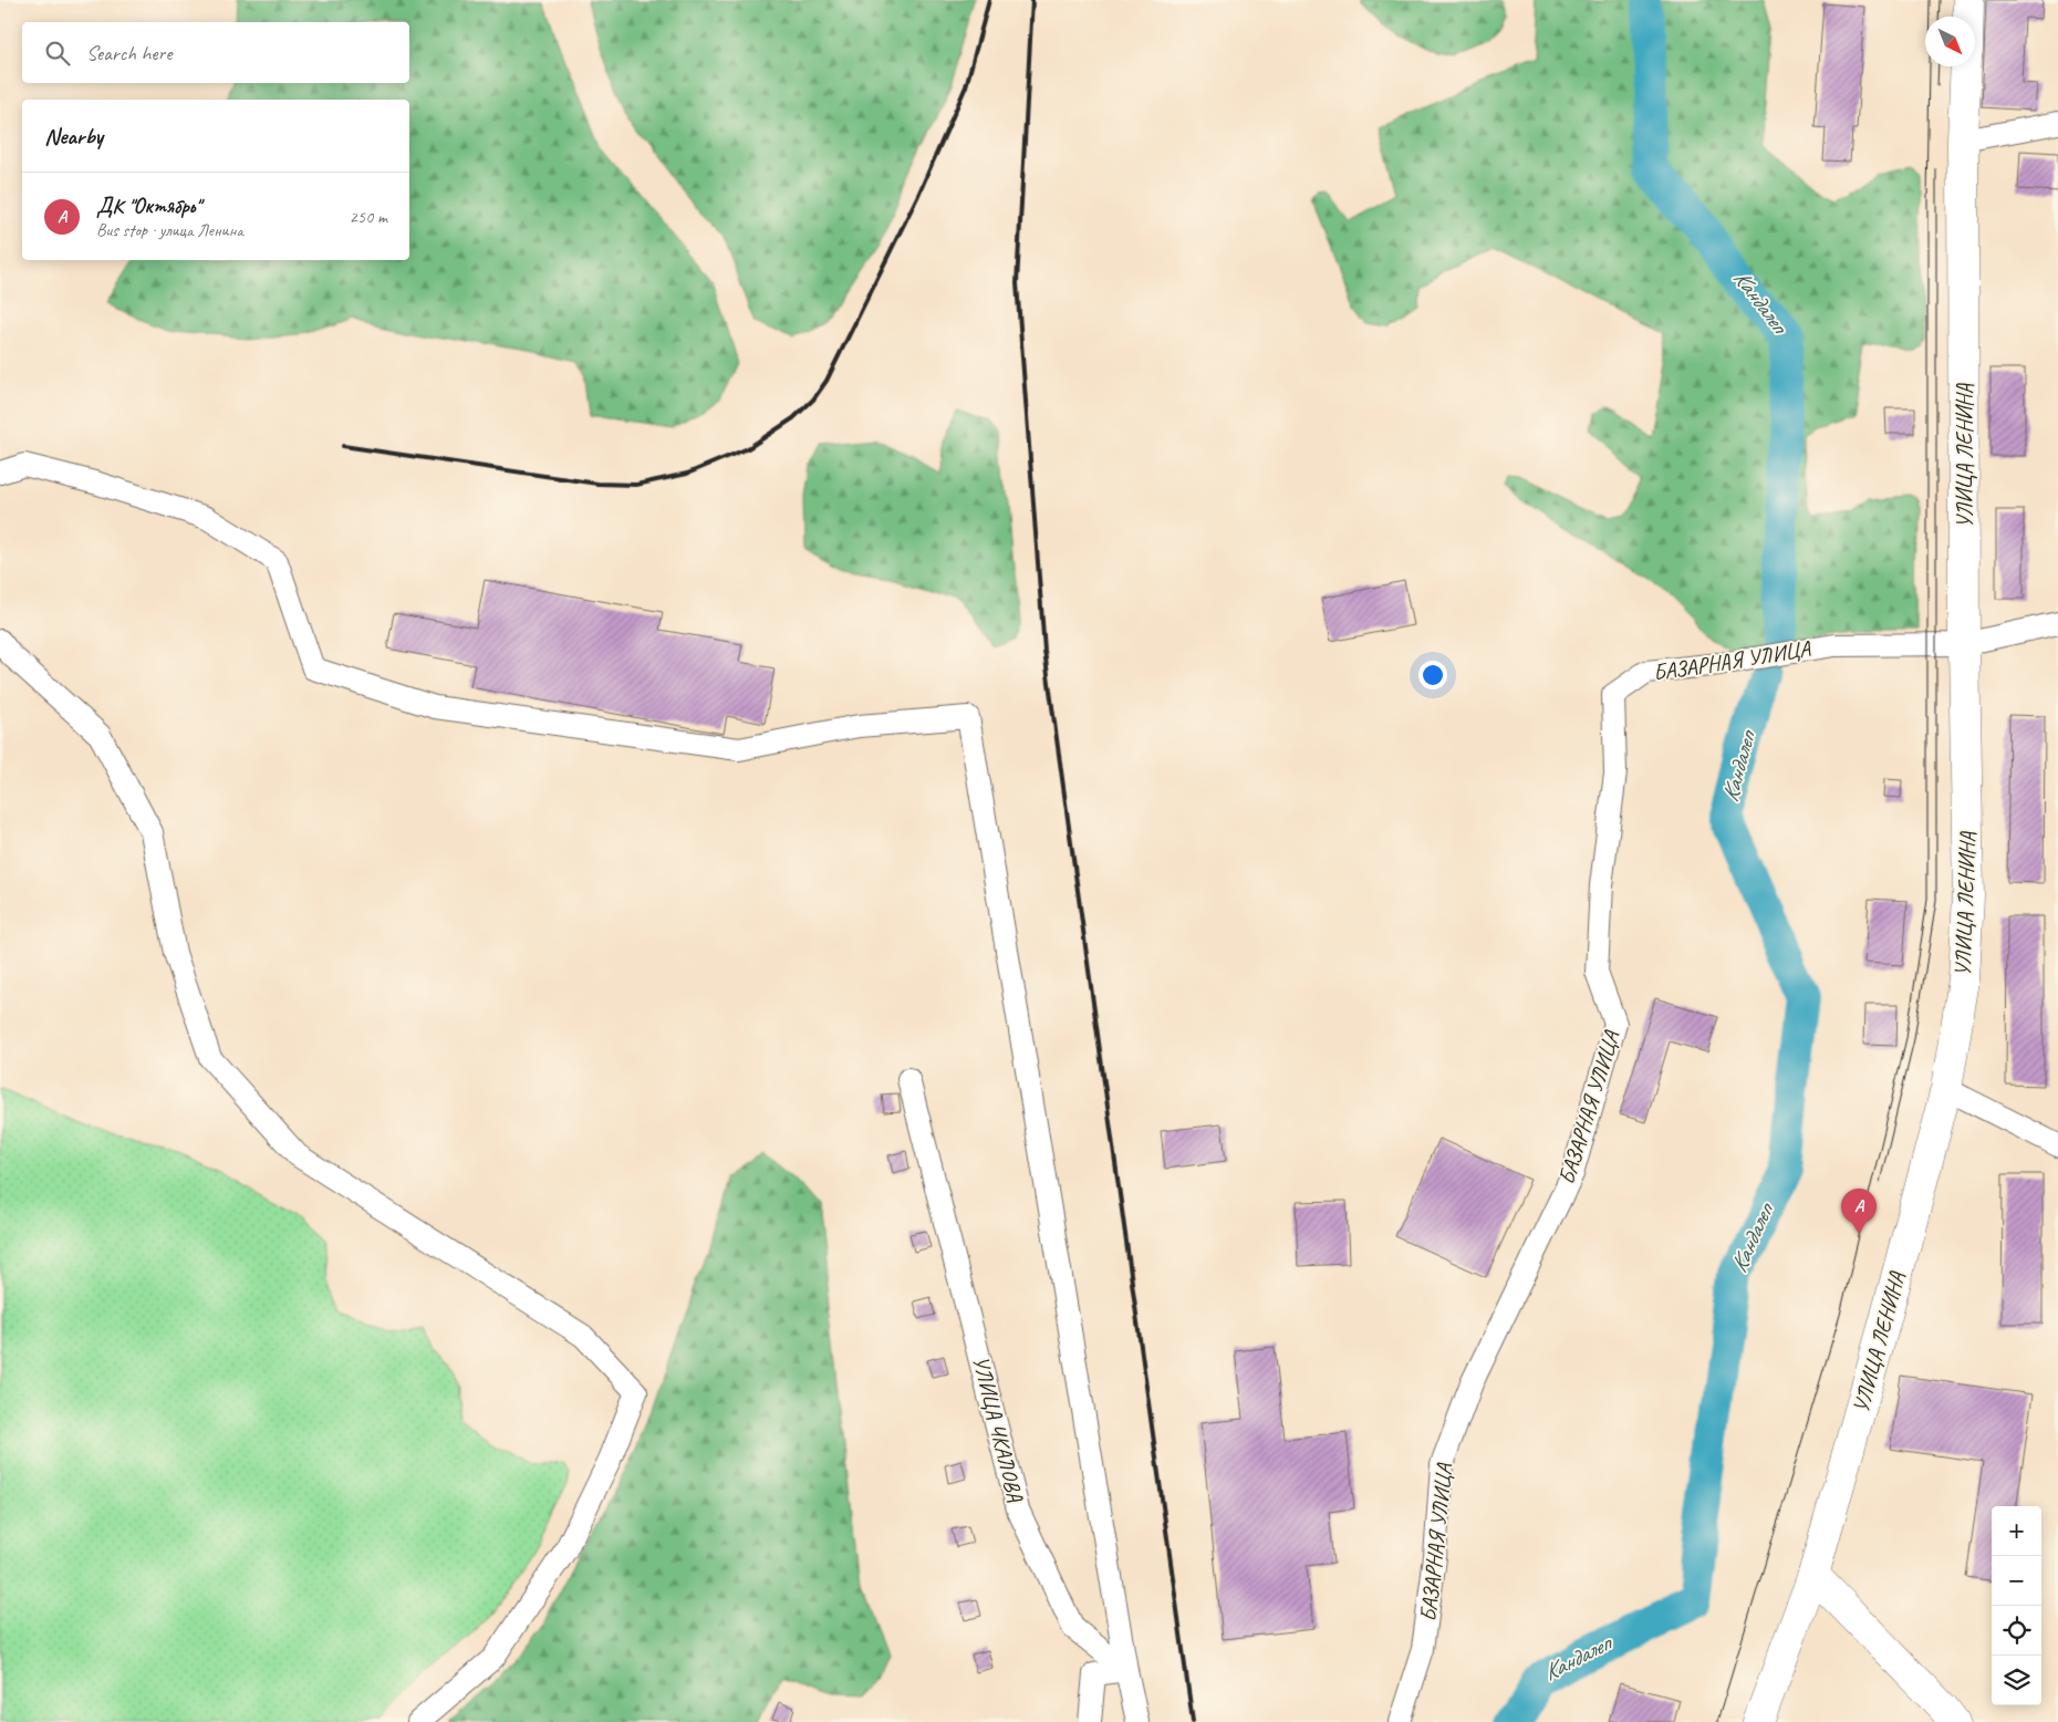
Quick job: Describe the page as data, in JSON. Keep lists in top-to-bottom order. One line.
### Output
{"streets":{"main road":["УЛИЦА ЛЕНИНА"],"street":["БАЗАРНАЯ УЛИЦА","УЛИЦА ЧКАЛОВА"]},"crossings":[["УЛИЦА ЛЕНИНА","БАЗАРНАЯ УЛИЦА"]],"water":["Кандалеп"],"north":"bottom right","page":{"search":"Search here","heading":"Nearby","list":[{"mark":"A","name":"ДК \"Октябрь\"","note":"Bus stop · улица Ленина","value":"250 m"}],"pins":"A","map_buttons":["+","−"]}}
